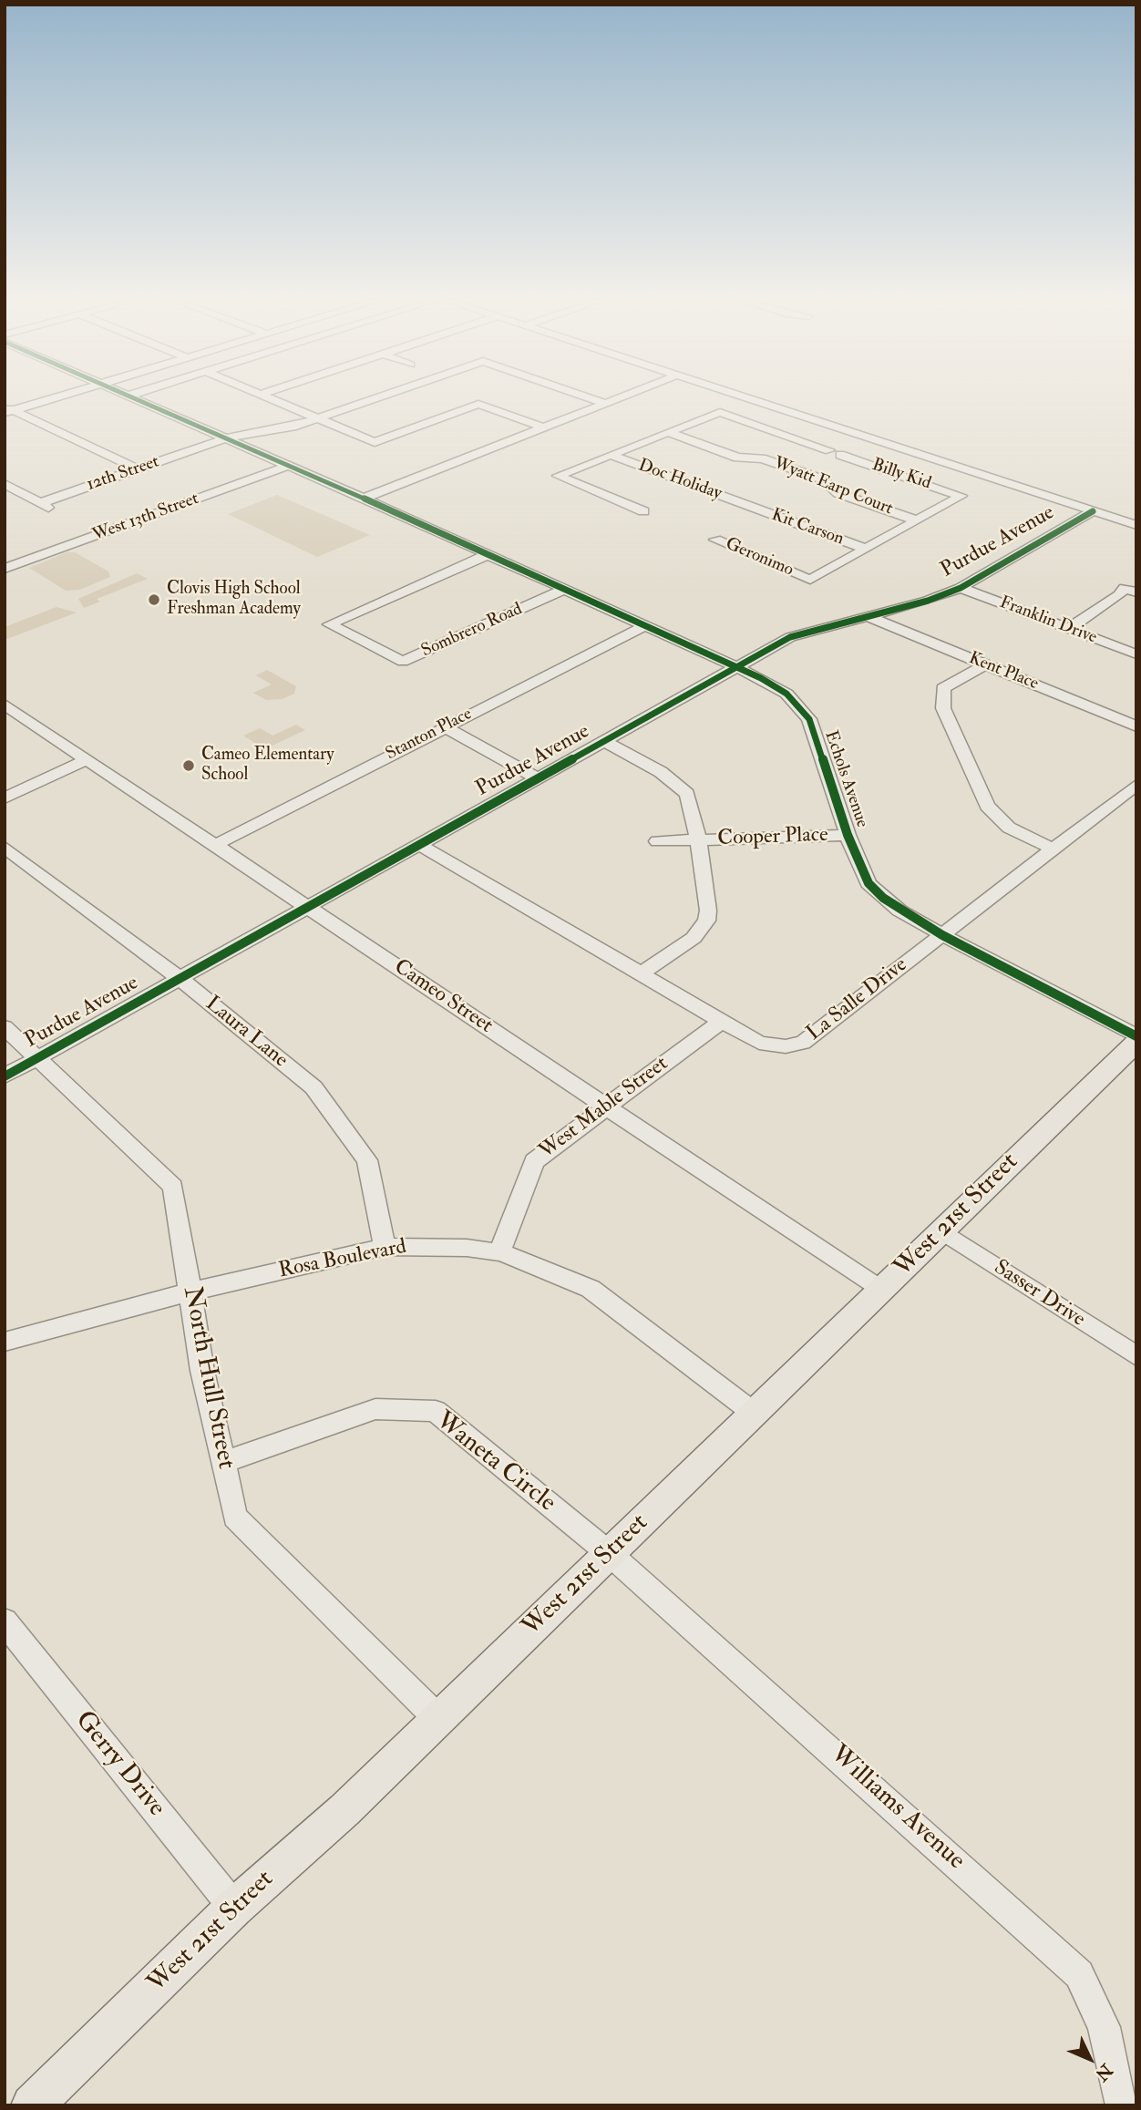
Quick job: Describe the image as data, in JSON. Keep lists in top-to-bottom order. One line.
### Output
{"streets":{"main road":["West 21st Street"],"street":["12th Street","Billy Kid","Doc Holiday","Wyatt Earp Court","West 13th Street","Kit Carson","Purdue Avenue","Geronimo","Franklin Drive","Sombrero Road","Kent Place","Stanton Place","Echols Avenue","Cooper Place","Cameo Street","La Salle Drive","Laura Lane","West Mable Street","Rosa Boulevard","Sasser Drive","North Hull Street","Waneta Circle","Gerry Drive","Williams Avenue"]},"crossings":[["12th Street","Echols Avenue"],["Billy Kid","Wyatt Earp Court"],["Doc Holiday","Kit Carson"],["West 13th Street","Echols Avenue"],["Kit Carson","Geronimo"],["Purdue Avenue","Franklin Drive"],["Purdue Avenue","Kent Place"],["Purdue Avenue","Echols Avenue"],["Purdue Avenue","Cameo Street"],["Purdue Avenue","La Salle Drive"],["Purdue Avenue","Laura Lane"],["Purdue Avenue","North Hull Street"],["Sombrero Road","Echols Avenue"],["Stanton Place","Echols Avenue"],["Stanton Place","Cameo Street"],["Echols Avenue","Cooper Place"],["Echols Avenue","La Salle Drive"],["Cameo Street","West Mable Street"],["Cameo Street","West 21st Street"],["La Salle Drive","West Mable Street"],["Laura Lane","Rosa Boulevard"],["West Mable Street","Rosa Boulevard"],["West 21st Street","Rosa Boulevard"],["West 21st Street","Sasser Drive"],["West 21st Street","North Hull Street"],["West 21st Street","Waneta Circle"],["West 21st Street","Gerry Drive"],["West 21st Street","Williams Avenue"],["Rosa Boulevard","North Hull Street"],["North Hull Street","Waneta Circle"],["Waneta Circle","Williams Avenue"]],"places":["Clovis High School Freshman Academy","Cameo Elementary School"],"north":"bottom right"}
